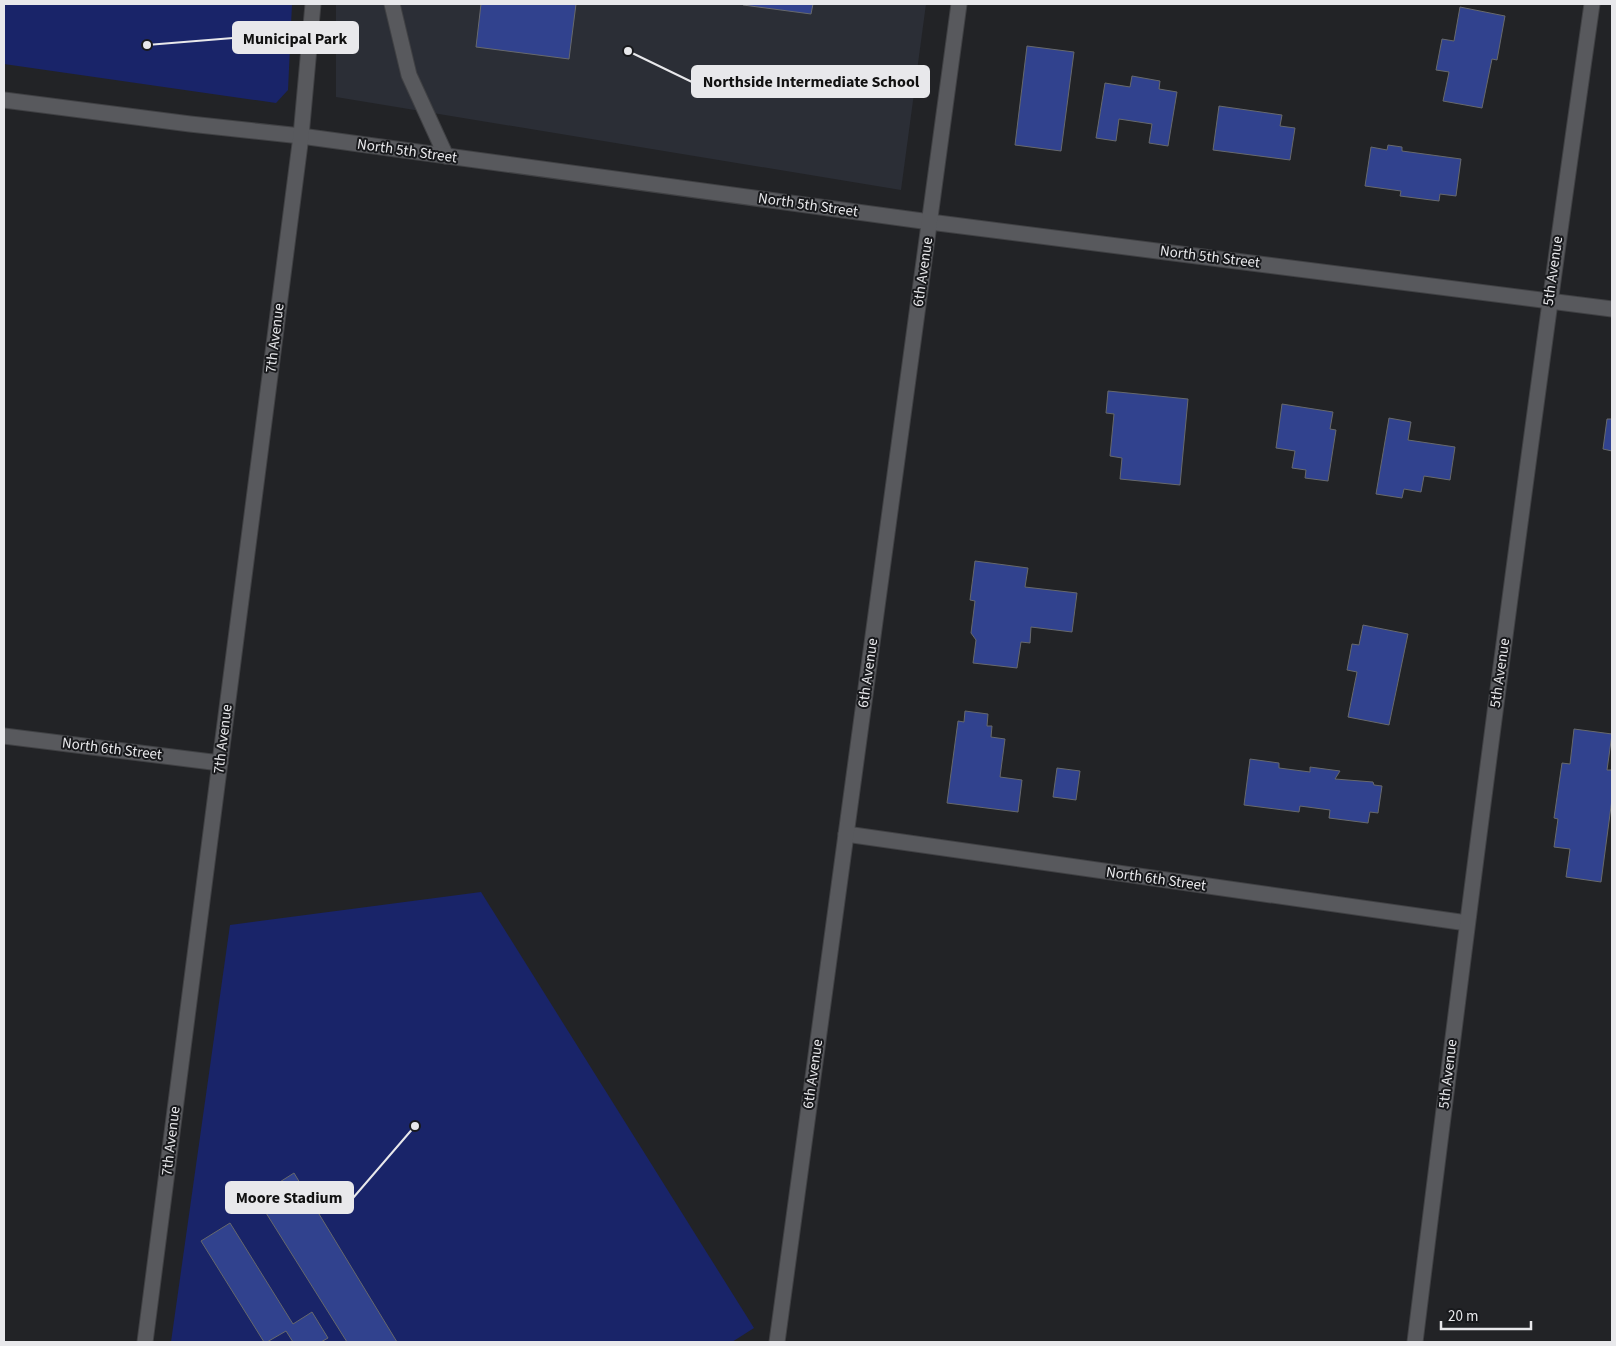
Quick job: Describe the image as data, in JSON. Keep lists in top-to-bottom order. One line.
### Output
{"streets":{"street":["North 5th Street","5th Avenue","6th Avenue","7th Avenue","North 6th Street"]},"crossings":[["North 5th Street","5th Avenue"],["North 5th Street","6th Avenue"],["North 5th Street","7th Avenue"],["5th Avenue","North 6th Street"],["6th Avenue","North 6th Street"],["7th Avenue","North 6th Street"]],"places":["Municipal Park","Northside Intermediate School","Moore Stadium"],"scale_bar":"20 m"}
